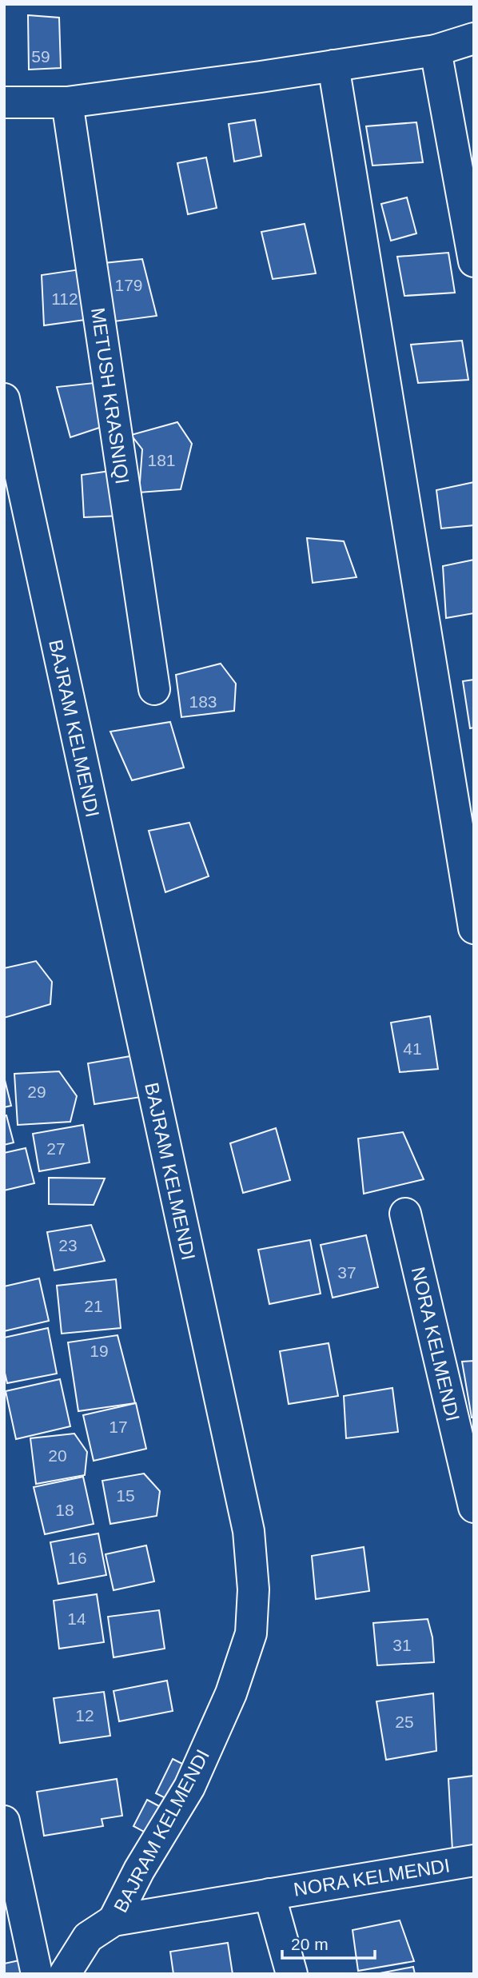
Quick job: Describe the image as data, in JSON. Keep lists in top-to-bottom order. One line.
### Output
{"streets":{"street":["METUSH KRASNIQI","BAJRAM KELMENDI","NORA KELMENDI"]},"crossings":[["BAJRAM KELMENDI","NORA KELMENDI"]],"house_numbers":["59","179","112","181","183","41","29","27","23","37","21","19","17","20","15","18","16","14","31","12","25"],"scale_bar":"20 m"}
